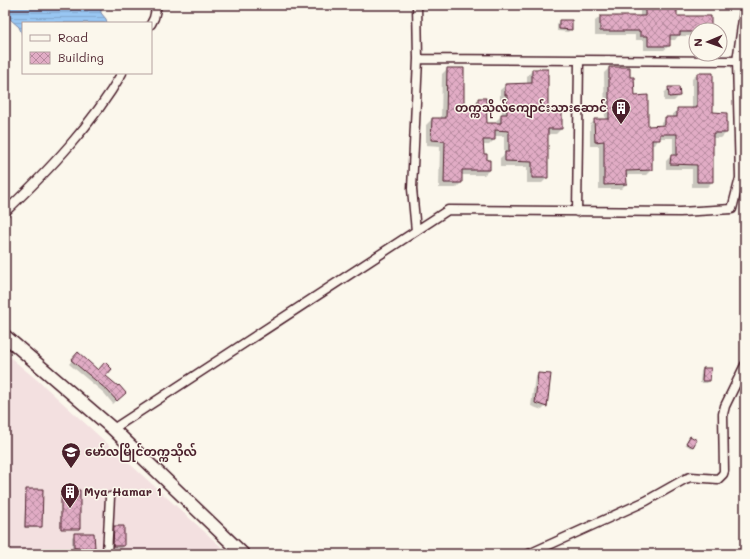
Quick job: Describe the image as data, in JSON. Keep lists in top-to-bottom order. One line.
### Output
{"places":{"building":["တက္ကသိုလ်ကျောင်းသားဆောင်","Mya Hamar 1"],"school or university":["မော်လမြိုင်တက္ကသိုလ်"]},"legend":["Road","Building"],"north":"left"}
